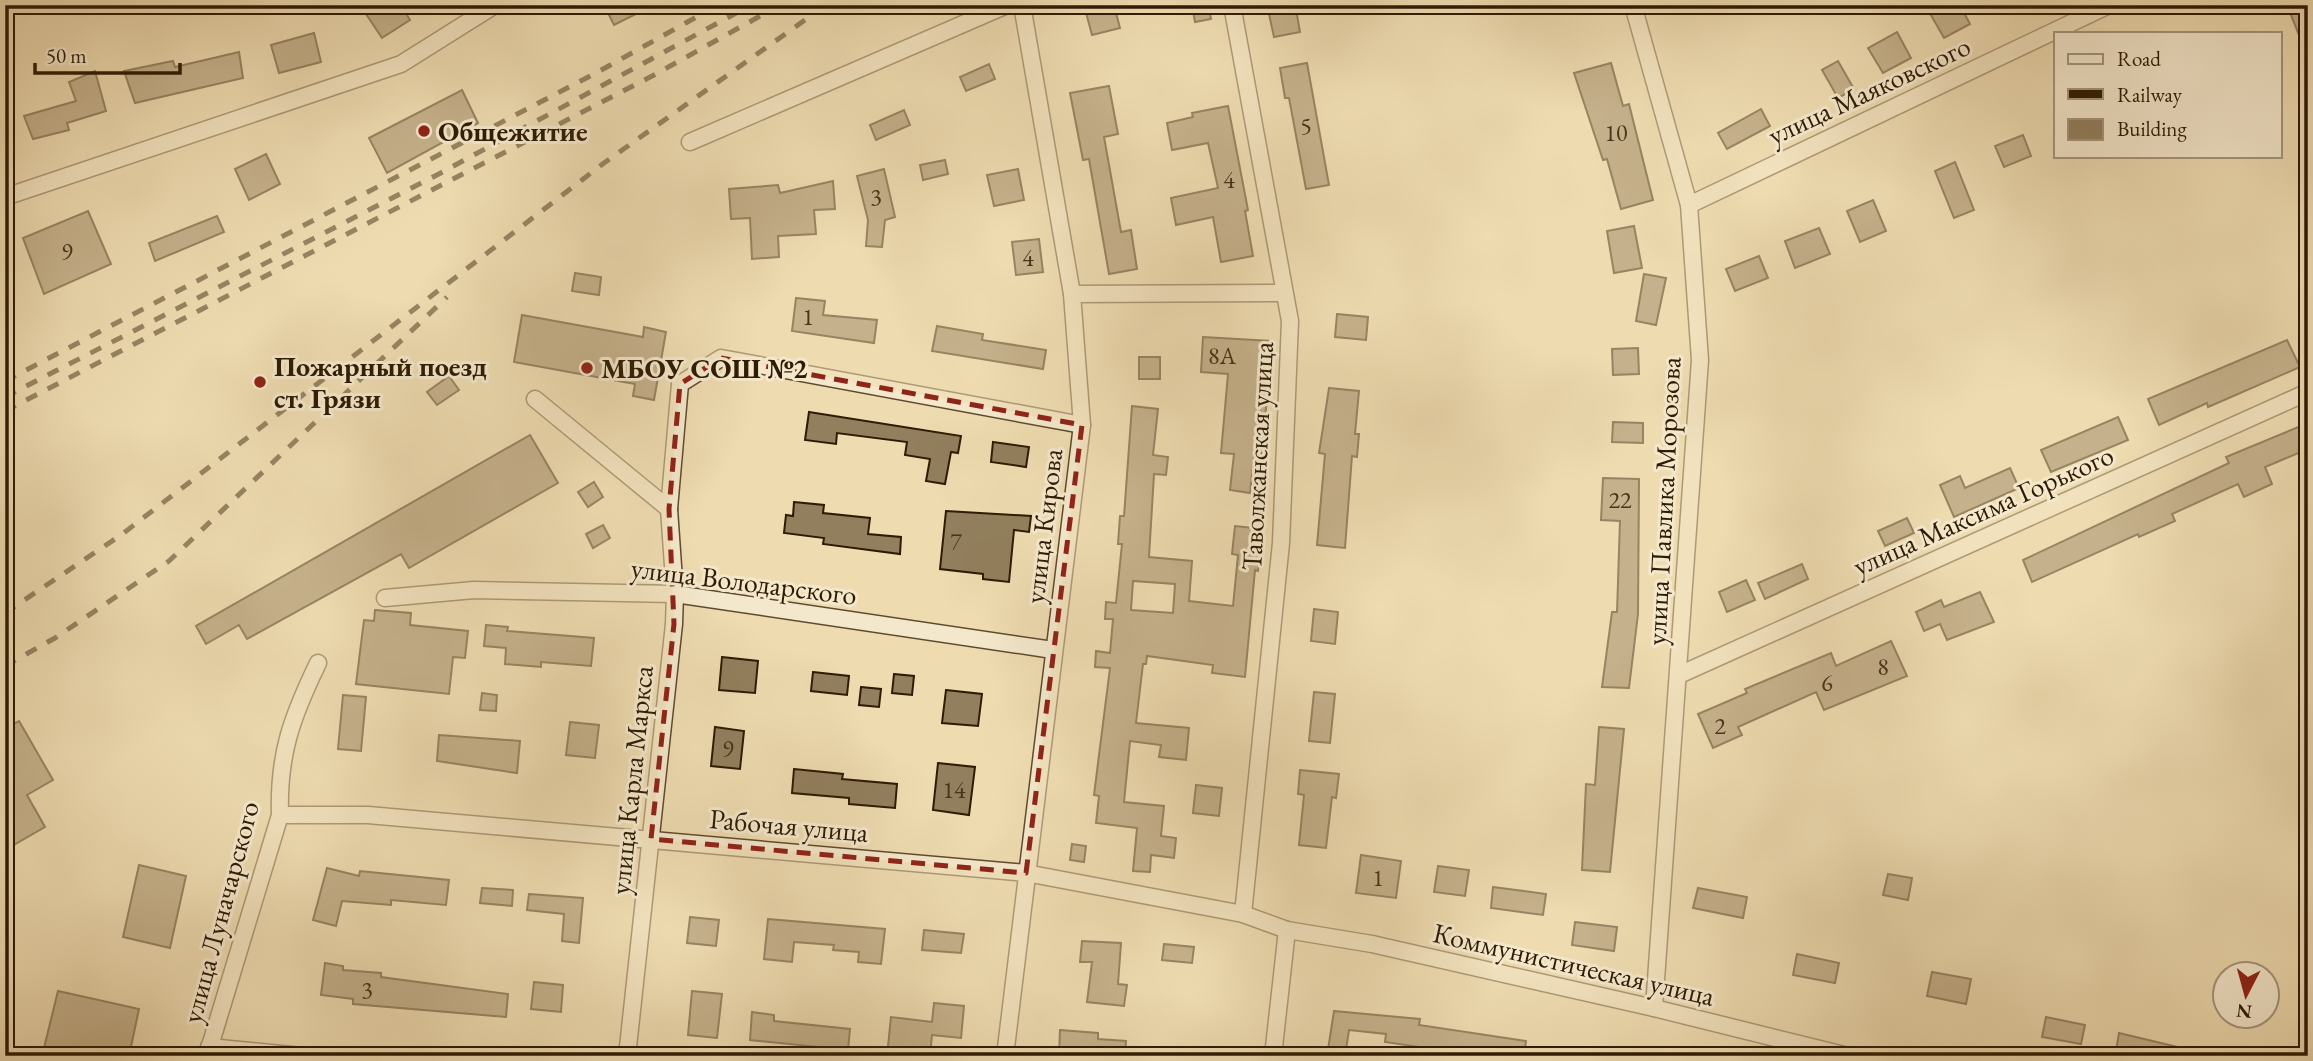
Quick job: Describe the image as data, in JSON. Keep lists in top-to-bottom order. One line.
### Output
{"streets":{"street":["улица Маяковского","Таволжанская улица","улица Павлика Морозова","улица Максима Горького","улица Кирова","улица Володарского","улица Карла Маркса","Рабочая улица","улица Луначарского","Коммунистическая улица"]},"crossings":[["улица Маяковского","улица Павлика Морозова"],["Таволжанская улица","Рабочая улица"],["улица Павлика Морозова","улица Максима Горького"],["улица Павлика Морозова","Коммунистическая улица"],["улица Кирова","улица Володарского"],["улица Кирова","улица Карла Маркса"],["улица Кирова","Рабочая улица"],["улица Володарского","улица Карла Маркса"],["улица Карла Маркса","Рабочая улица"],["Рабочая улица","улица Луначарского"],["Рабочая улица","Коммунистическая улица"]],"places":["Общежитие","МБОУ СОШ №2","Пожарный поезд ст. Грязи"],"house_numbers":["5","10","4","3","9","4","1","8А","22","7","8","6","2","9","14","1","3"],"legend":["Road","Railway","Building"],"scale_bar":"50 m","north":"bottom"}
